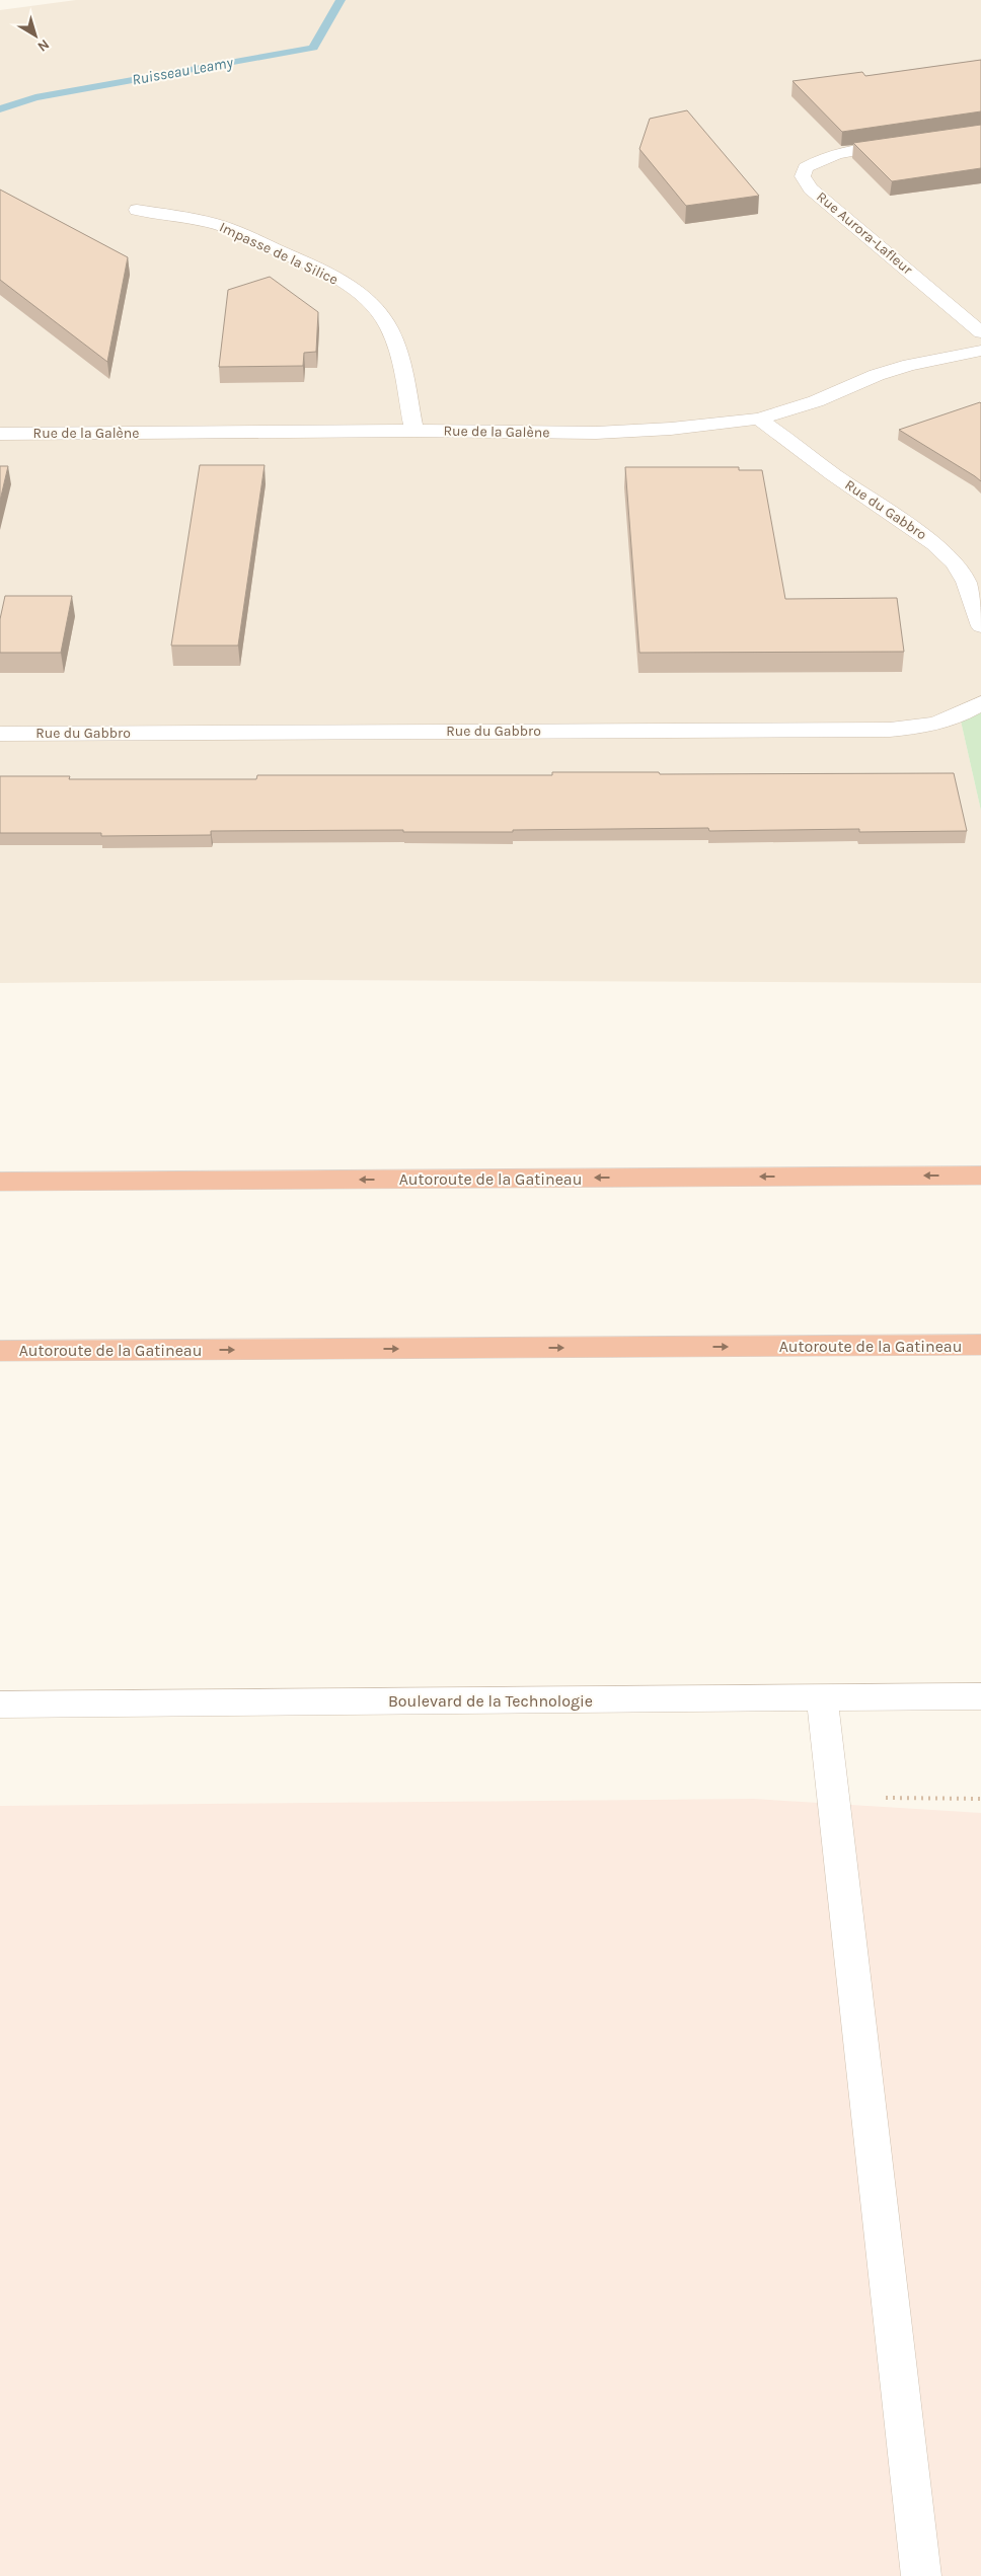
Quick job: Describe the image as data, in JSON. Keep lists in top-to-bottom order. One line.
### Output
{"streets":{"highway":["Autoroute de la Gatineau"],"street":["Rue Aurora-Lafleur","Impasse de la Silice","Rue de la Galène","Rue du Gabbro","Boulevard de la Technologie"]},"crossings":[["Impasse de la Silice","Rue de la Galène"],["Rue de la Galène","Rue du Gabbro"]],"water":["Ruisseau Leamy"],"north":"bottom right"}
